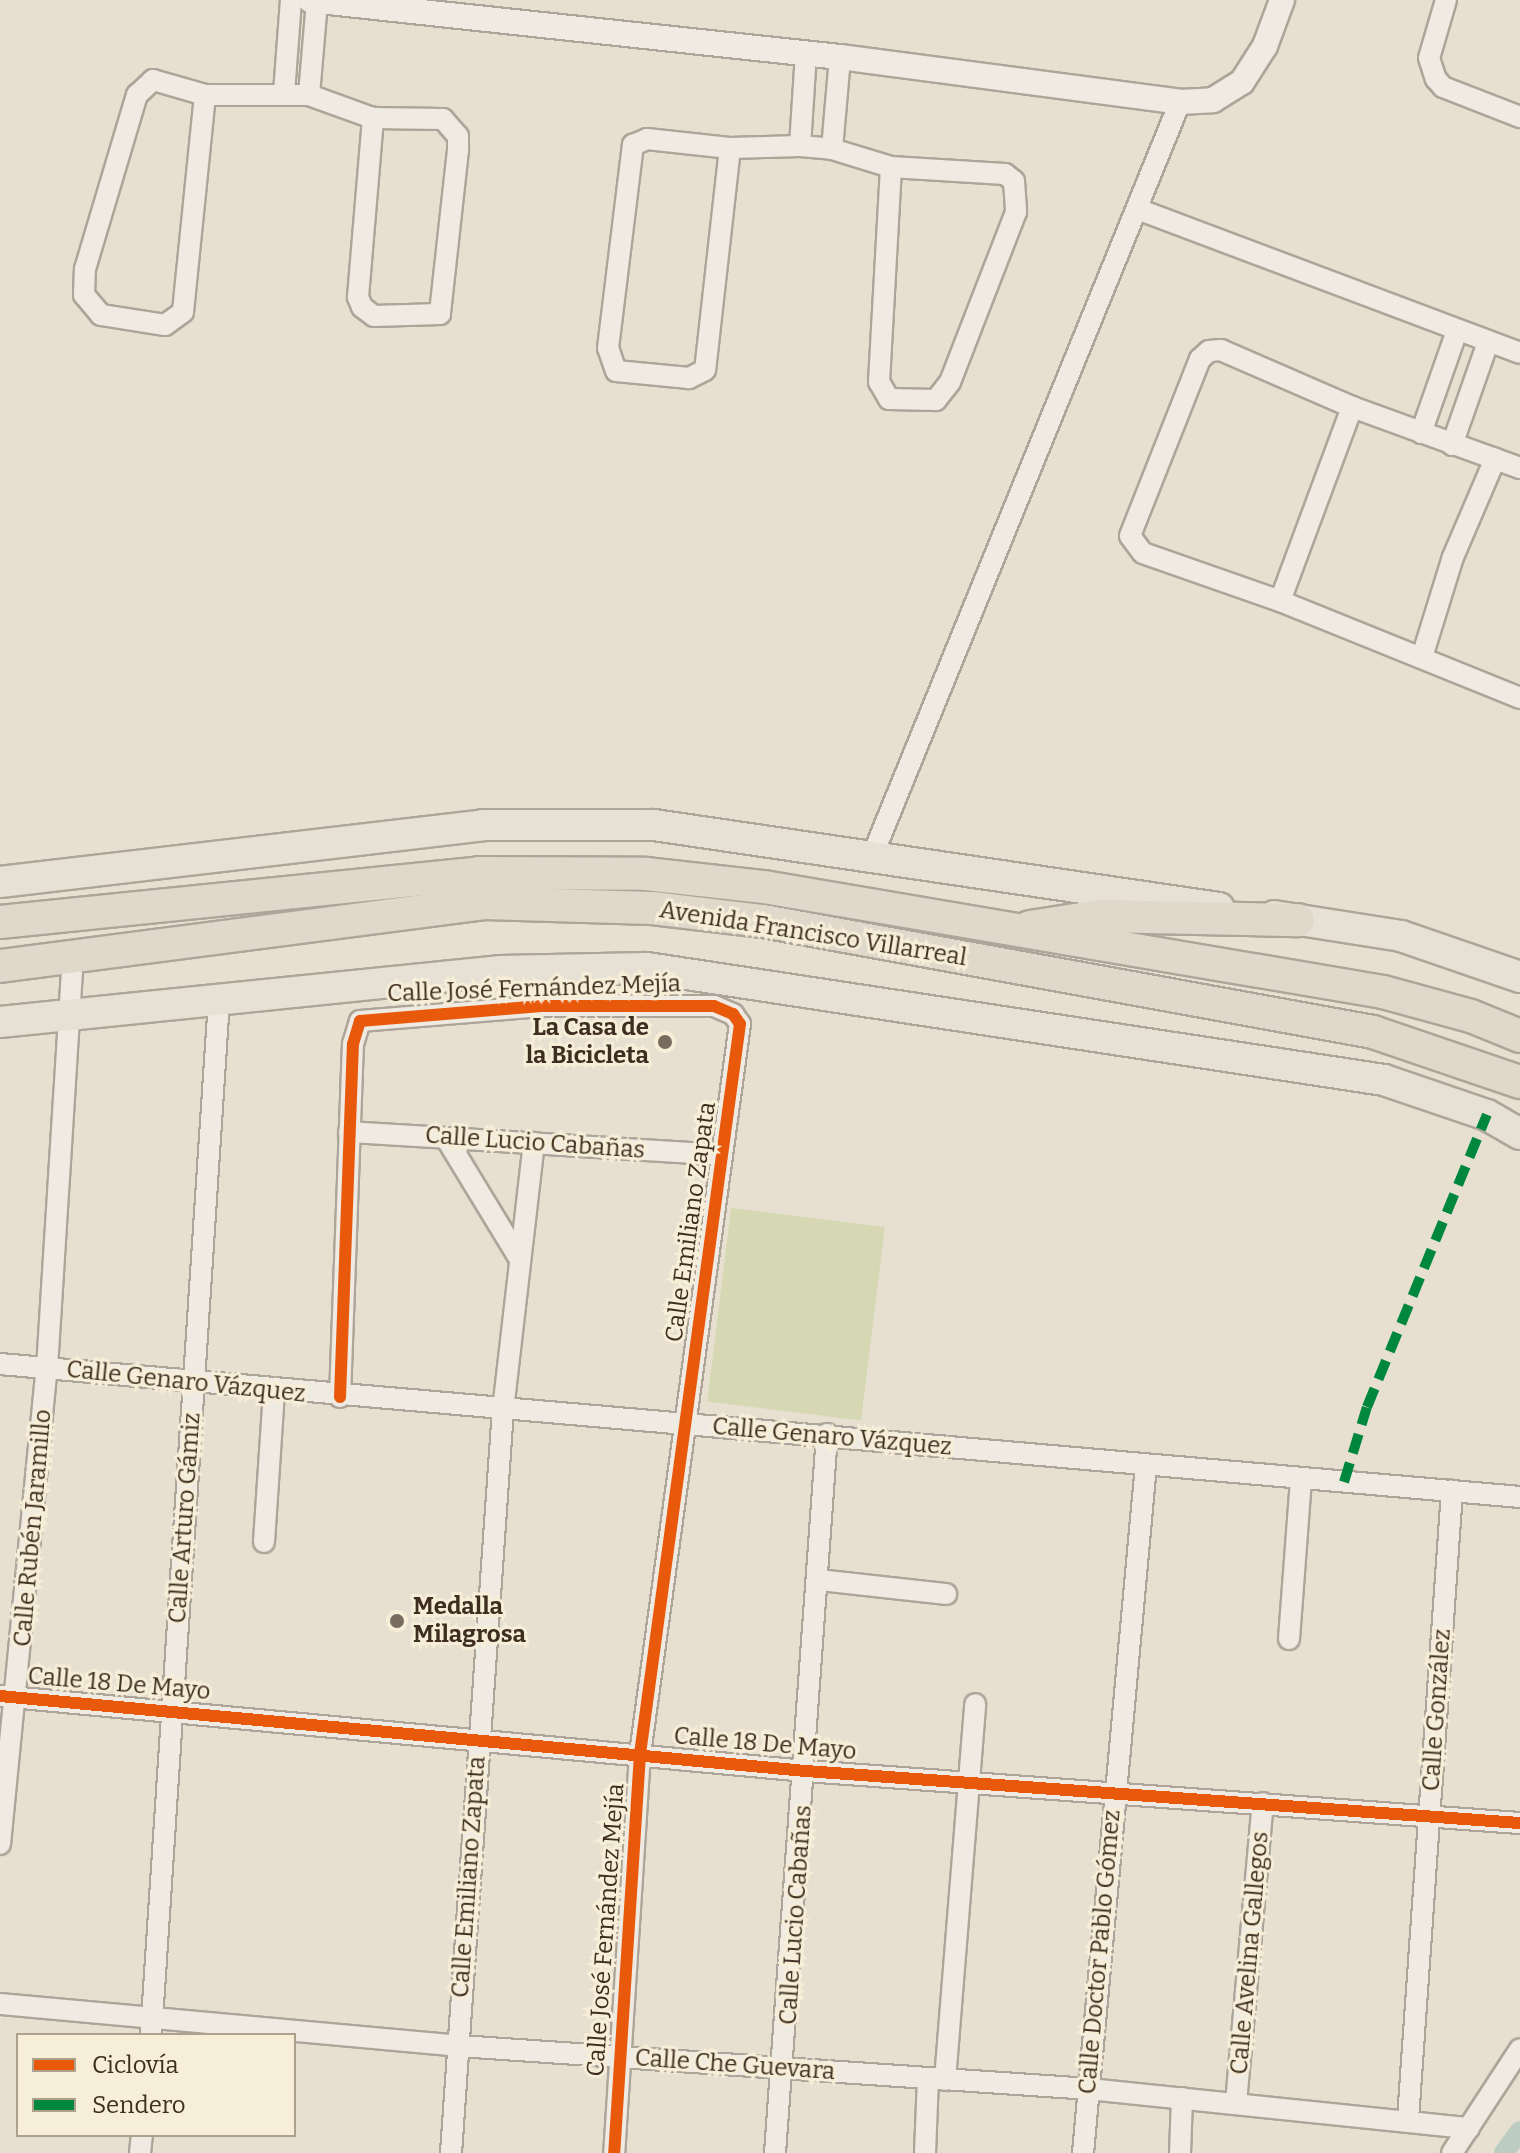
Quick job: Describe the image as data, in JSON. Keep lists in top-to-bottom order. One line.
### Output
{"streets":{"highway":["Avenida Francisco Villarreal"],"street":["Calle José Fernández Mejía","Calle Lucio Cabañas","Calle Emiliano Zapata","Calle Genaro Vázquez","Calle Arturo Gámiz","Calle Rubén Jaramillo","Calle 18 De Mayo","Calle González","Calle Doctor Pablo Gómez","Calle Avelina Gallegos","Calle Che Guevara"]},"crossings":[["Calle José Fernández Mejía","Calle Lucio Cabañas"],["Calle José Fernández Mejía","Calle Emiliano Zapata"],["Calle José Fernández Mejía","Calle Genaro Vázquez"],["Calle José Fernández Mejía","Calle 18 De Mayo"],["Calle José Fernández Mejía","Calle Che Guevara"],["Calle Lucio Cabañas","Calle Emiliano Zapata"],["Calle Lucio Cabañas","Calle Genaro Vázquez"],["Calle Lucio Cabañas","Calle 18 De Mayo"],["Calle Lucio Cabañas","Calle Che Guevara"],["Calle Emiliano Zapata","Calle Genaro Vázquez"],["Calle Emiliano Zapata","Calle 18 De Mayo"],["Calle Emiliano Zapata","Calle Che Guevara"],["Calle Genaro Vázquez","Calle Arturo Gámiz"],["Calle Genaro Vázquez","Calle Rubén Jaramillo"],["Calle Genaro Vázquez","Calle González"],["Calle Genaro Vázquez","Calle Doctor Pablo Gómez"],["Calle Arturo Gámiz","Calle 18 De Mayo"],["Calle Arturo Gámiz","Calle Che Guevara"],["Calle Rubén Jaramillo","Calle 18 De Mayo"],["Calle 18 De Mayo","Calle González"],["Calle 18 De Mayo","Calle Doctor Pablo Gómez"],["Calle 18 De Mayo","Calle Avelina Gallegos"],["Calle González","Calle Che Guevara"],["Calle Doctor Pablo Gómez","Calle Che Guevara"],["Calle Avelina Gallegos","Calle Che Guevara"]],"places":["La Casa de la Bicicleta","Medalla Milagrosa"],"legend":["Ciclovía","Sendero"]}
